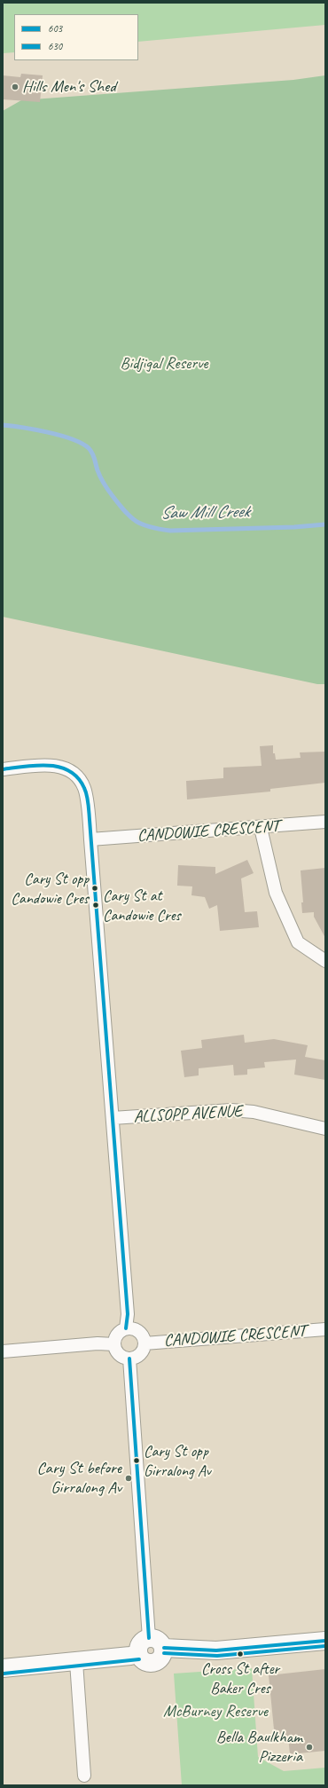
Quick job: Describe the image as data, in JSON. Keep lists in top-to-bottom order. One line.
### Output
{"streets":{"street":["CANDOWIE CRESCENT","ALLSOPP AVENUE"]},"water":["Saw Mill Creek"],"parks":["Bidjigal Reserve","McBurney Reserve"],"places":["Hills Men's Shed","Cary St opp Candowie Cres","Cary St at Candowie Cres","Cary St opp Girralong Av","Cary St before Girralong Av","Cross St after Baker Cres","Bella Baulkham Pizzeria"],"lines":["transit line 603","transit line 630"],"legend":["603","630"]}
